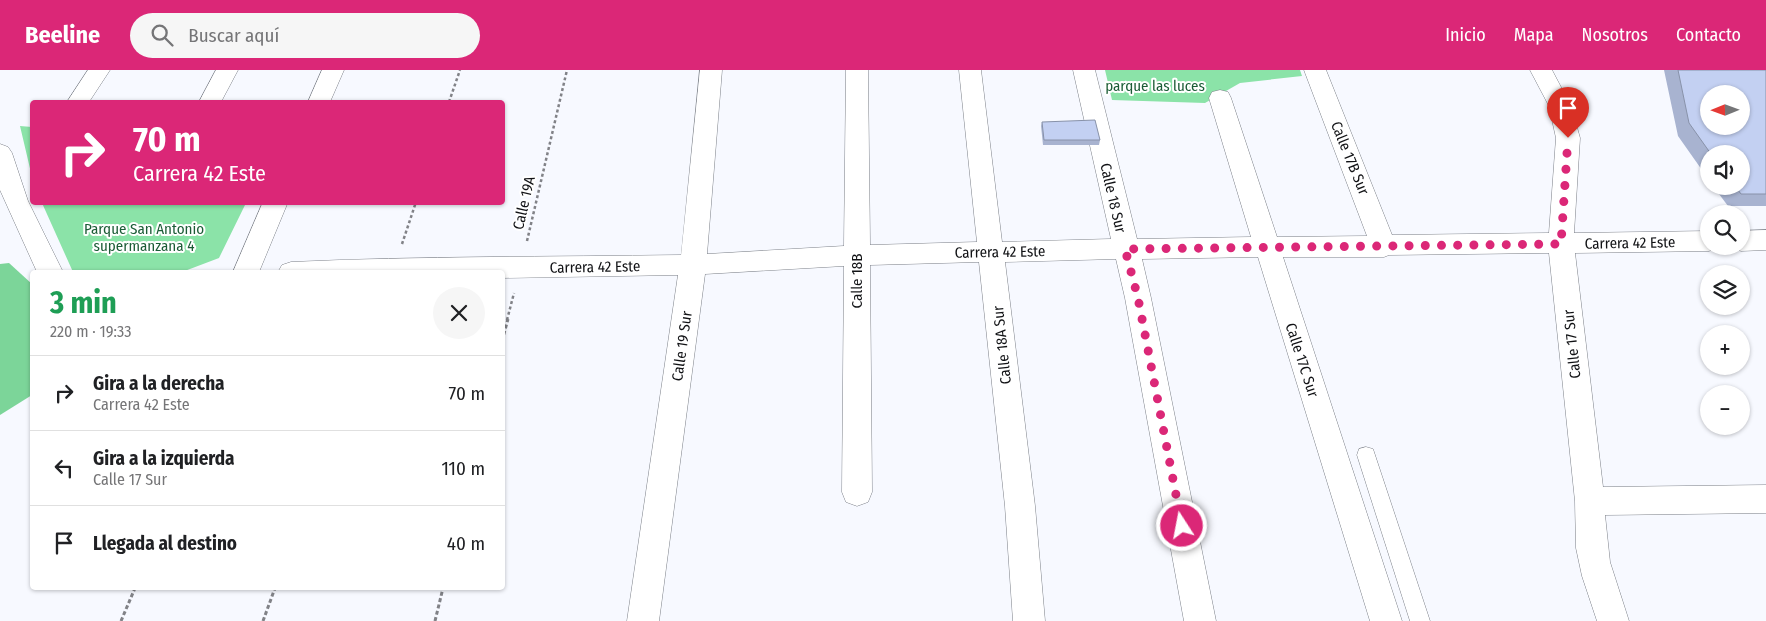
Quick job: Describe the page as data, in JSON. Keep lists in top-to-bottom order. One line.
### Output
{"streets":{"street":["Calle 17B Sur","Calle 18 Sur","Carrera 42 Este","Calle 18B","Calle 17 Sur","Calle 18A Sur","Calle 19 Sur","Calle 17C Sur"],"path":["Calle 19A"]},"crossings":[["Calle 17B Sur","Carrera 42 Este"],["Calle 18 Sur","Carrera 42 Este"],["Calle 19A","Carrera 42 Este"],["Carrera 42 Este","Calle 18B"],["Carrera 42 Este","Calle 17 Sur"],["Carrera 42 Este","Calle 18A Sur"],["Carrera 42 Este","Calle 19 Sur"],["Carrera 42 Este","Calle 17C Sur"]],"parks":["parque las luces","Parque San Antonio supermanzana 4"],"north":"left","page":{"header":"Beeline","search":"Buscar aquí","nav":["Inicio","Mapa","Nosotros","Contacto"],"map_buttons":["+","−"],"turn":["70 m","Carrera 42 Este"],"heading":["3 min","220 m · 19:33"],"list":[{"name":"Gira a la derecha","note":"Carrera 42 Este","value":"70 m"},{"name":"Gira a la izquierda","note":"Calle 17 Sur","value":"110 m"},{"name":"Llegada al destino","value":"40 m"}]}}
